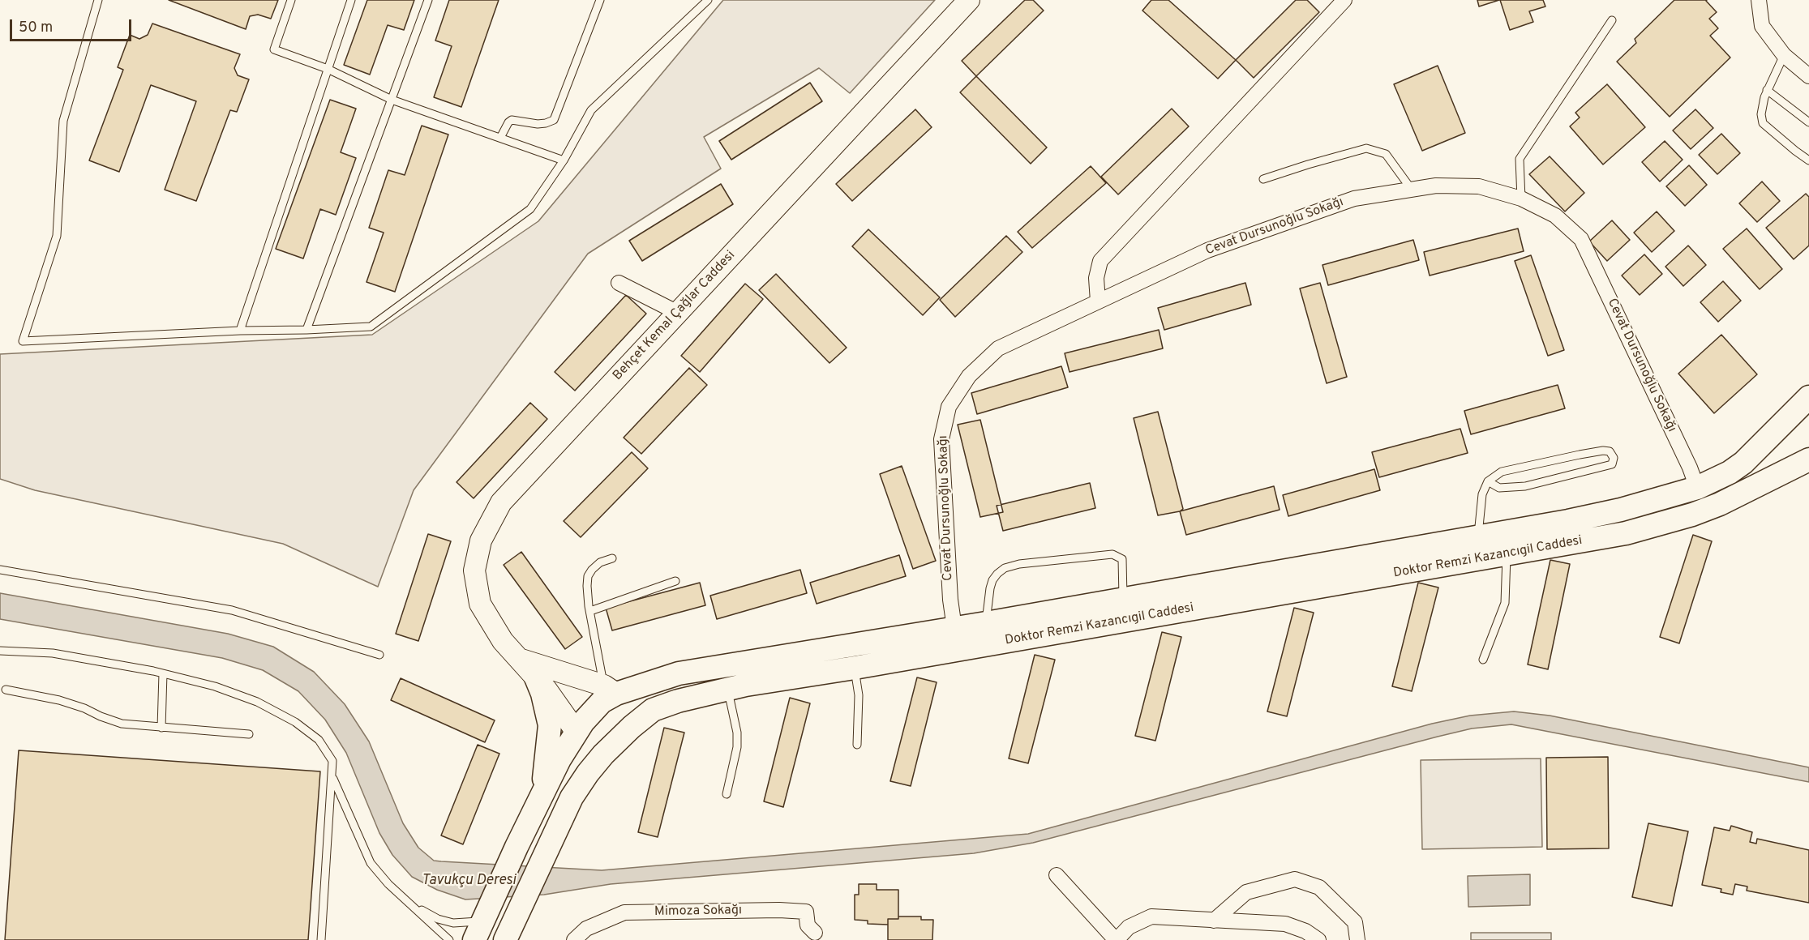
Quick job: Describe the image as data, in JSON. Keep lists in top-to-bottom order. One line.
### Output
{"streets":{"main road":["Behçet Kemal Çağlar Caddesi","Doktor Remzi Kazancıgil Caddesi"],"street":["Cevat Dursunoğlu Sokağı","Mimoza Sokağı"]},"crossings":[["Cevat Dursunoğlu Sokağı","Doktor Remzi Kazancıgil Caddesi"],["Behçet Kemal Çağlar Caddesi","Doktor Remzi Kazancıgil Caddesi"]],"water":["Tavukçu Deresi"],"scale_bar":"50 m"}
